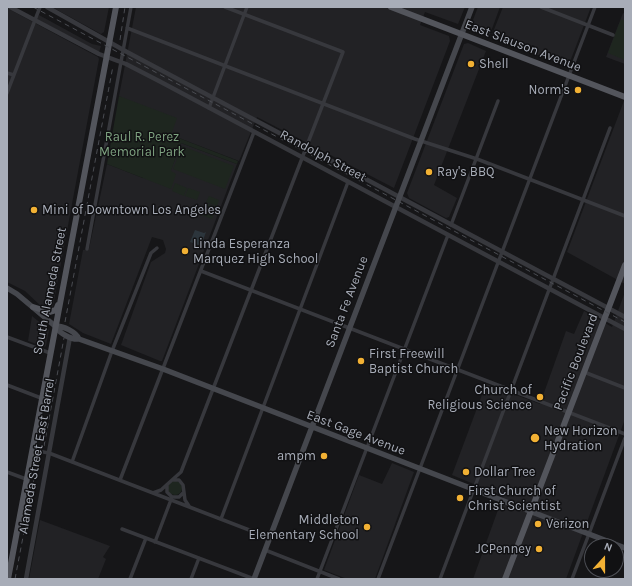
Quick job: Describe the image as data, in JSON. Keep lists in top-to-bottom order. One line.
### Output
{"streets":{"main road":["East Slauson Avenue","South Alameda Street","Santa Fe Avenue","Pacific Boulevard","East Gage Avenue"],"street":["Randolph Street","Alameda Street East Barrel"]},"crossings":[["East Slauson Avenue","Santa Fe Avenue"],["Randolph Street","South Alameda Street"],["Randolph Street","Santa Fe Avenue"],["Randolph Street","Pacific Boulevard"],["South Alameda Street","East Gage Avenue"],["Santa Fe Avenue","East Gage Avenue"],["Pacific Boulevard","East Gage Avenue"],["East Gage Avenue","Alameda Street East Barrel"]],"parks":["Raul R. Perez Memorial Park"],"places":["Shell","Norm's","Ray's BBQ","Mini of Downtown Los Angeles","Linda Esperanza Marquez High School","First Freewill Baptist Church","Church of Religious Science","New Horizon Hydration","ampm","Dollar Tree","First Church of Christ Scientist","Verizon","Middleton Elementary School","JCPenney"],"north":"top"}
